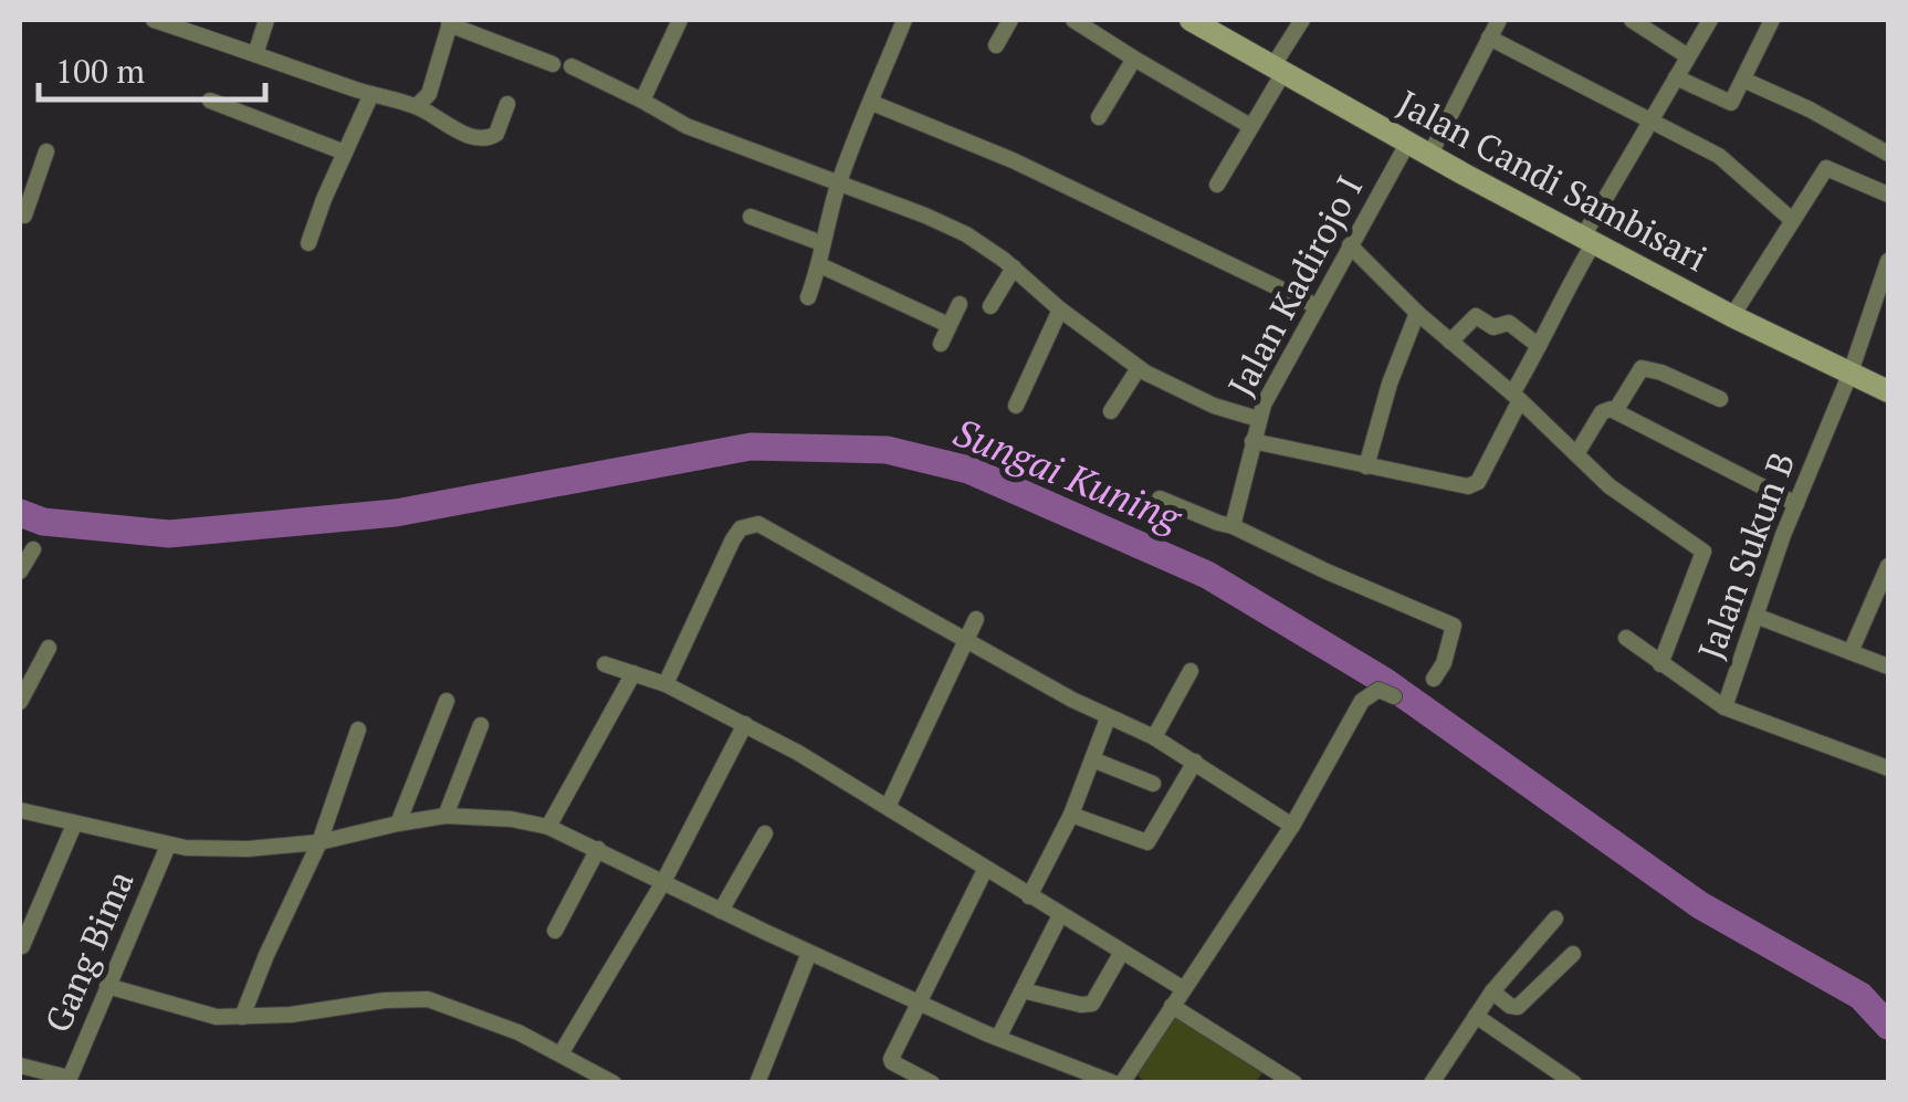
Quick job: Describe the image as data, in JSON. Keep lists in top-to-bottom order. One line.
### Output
{"streets":{"street":["Jalan Candi Sambisari","Jalan Kadirojo I","Jalan Sukun B","Gang Bima"]},"crossings":[["Jalan Candi Sambisari","Jalan Kadirojo I"],["Jalan Candi Sambisari","Jalan Sukun B"]],"water":["Sungai Kuning"],"scale_bar":"100 m"}
